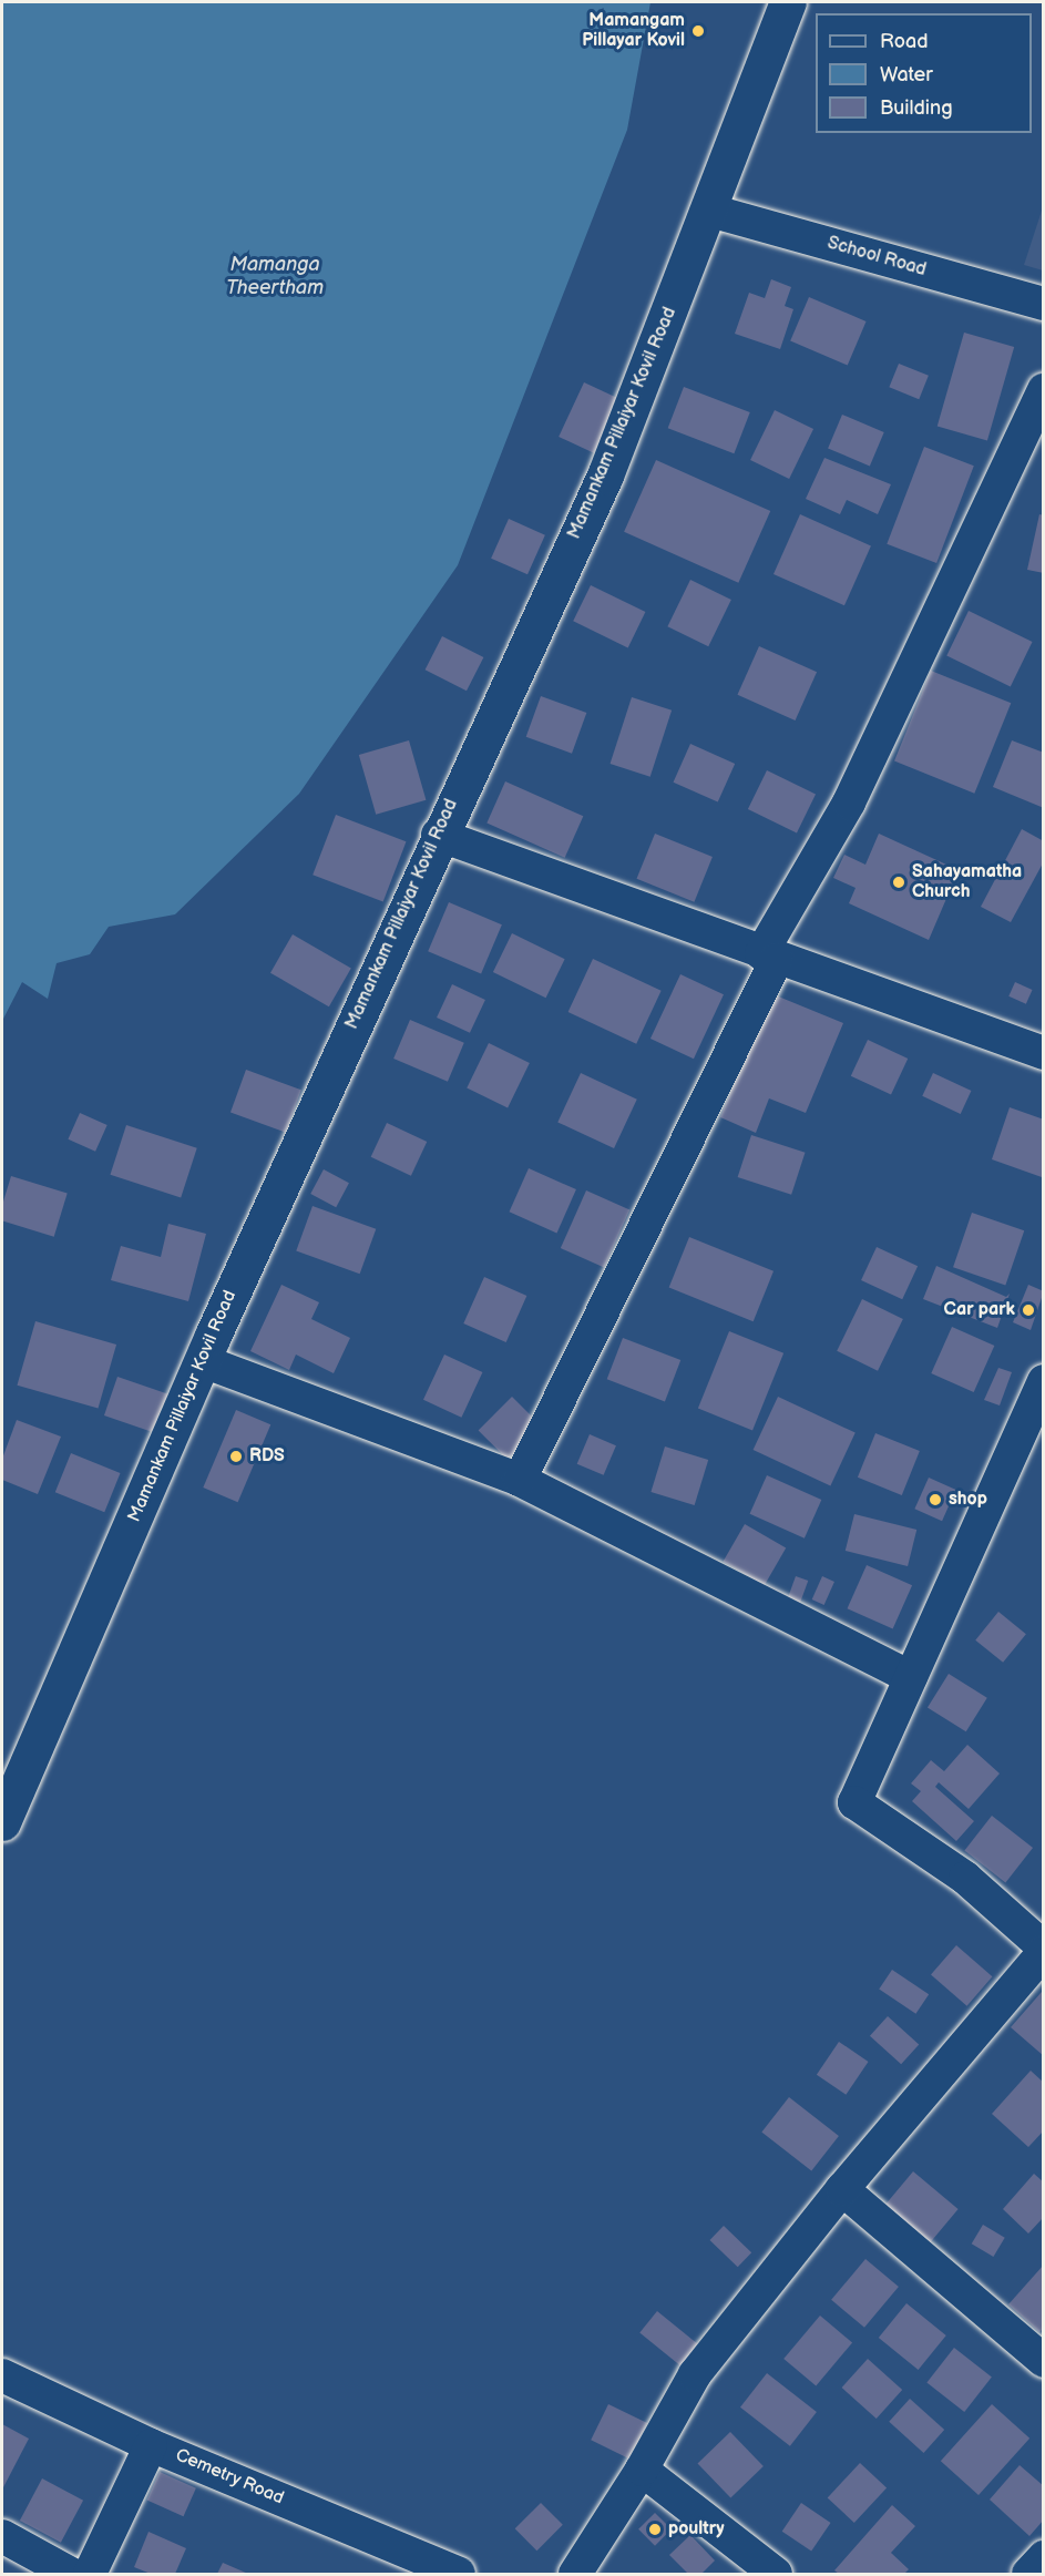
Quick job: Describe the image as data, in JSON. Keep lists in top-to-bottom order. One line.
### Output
{"streets":{"main road":["Mamankam Pillaiyar Kovil Road"],"street":["School Road","Cemetry Road"]},"crossings":[["School Road","Mamankam Pillaiyar Kovil Road"]],"water":["Mamanga Theertham"],"places":["Mamangam Pillayar Kovil","Sahayamatha Church","Car park","RDS","shop","poultry"],"legend":["Road","Water","Building"]}
